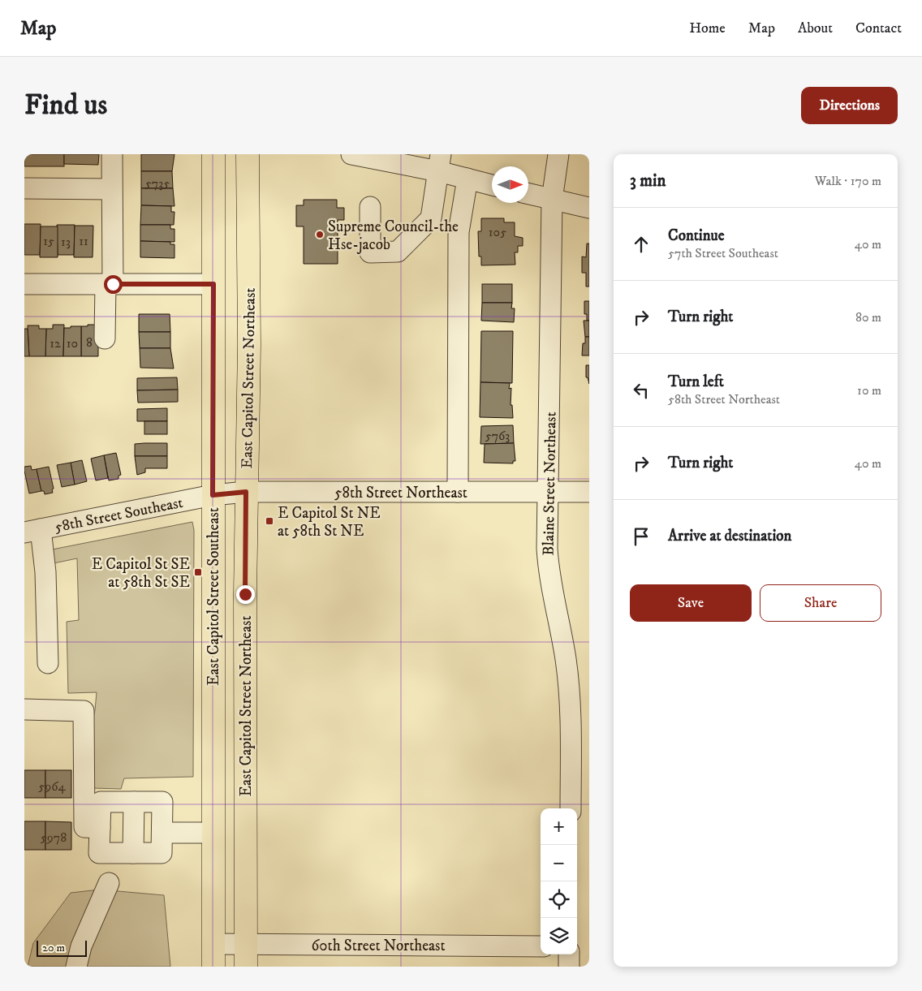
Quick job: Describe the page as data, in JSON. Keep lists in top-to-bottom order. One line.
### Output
{"streets":{"main road":["East Capitol Street Northeast","East Capitol Street Southeast"],"street":["Blaine Street Northeast","58th Street Northeast","58th Street Southeast","60th Street Northeast"]},"crossings":[["East Capitol Street Northeast","58th Street Northeast"],["East Capitol Street Northeast","60th Street Northeast"],["Blaine Street Northeast","58th Street Northeast"],["58th Street Northeast","58th Street Southeast"],["58th Street Northeast","East Capitol Street Southeast"],["58th Street Southeast","East Capitol Street Southeast"],["East Capitol Street Southeast","60th Street Northeast"]],"places":{"other":["Supreme Council-the Hse-jacob"],"transit":["E Capitol St NE at 58th St NE","E Capitol St SE at 58th St SE"]},"house_numbers":["5735","105","15","11","13","8","12","10","5763","5964","5978"],"scale_bar":"20 m","north":"right","page":{"header":"Map","nav":["Home","Map","About","Contact"],"buttons":["Directions",["Save","Share"]],"title":"Find us","heading":["3 min","Walk · 170 m"],"list":[["Continue","57th Street Southeast","40 m"],["Turn right","80 m"],["Turn left","58th Street Northeast","10 m"],["Turn right","40 m"],"Arrive at destination"],"map_buttons":["+","−"],"scale":"20 m"}}
